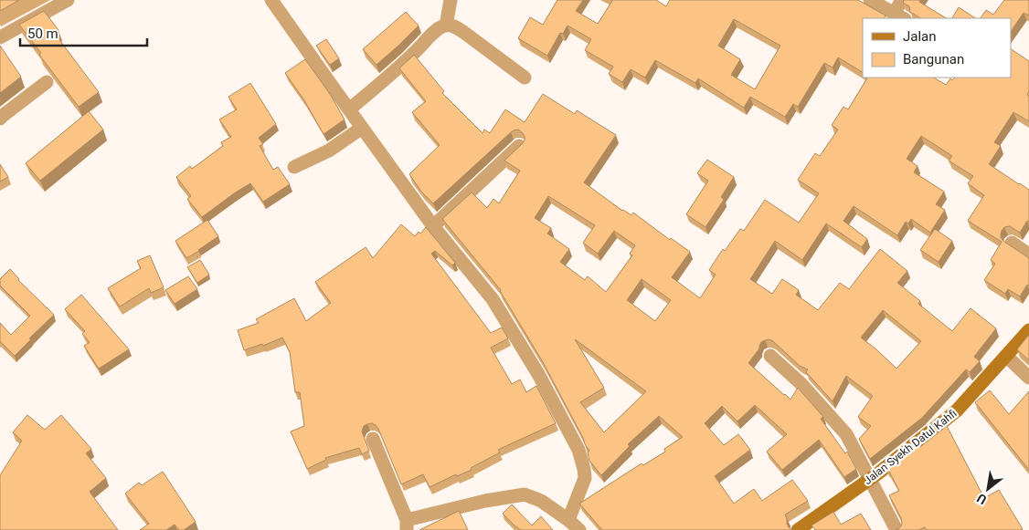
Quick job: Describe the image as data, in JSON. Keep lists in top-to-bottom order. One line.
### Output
{"streets":{"street":["Jalan Syekh Datul Kahfi"]},"legend":["Jalan","Bangunan"],"scale_bar":"50 m","north":"bottom left"}
